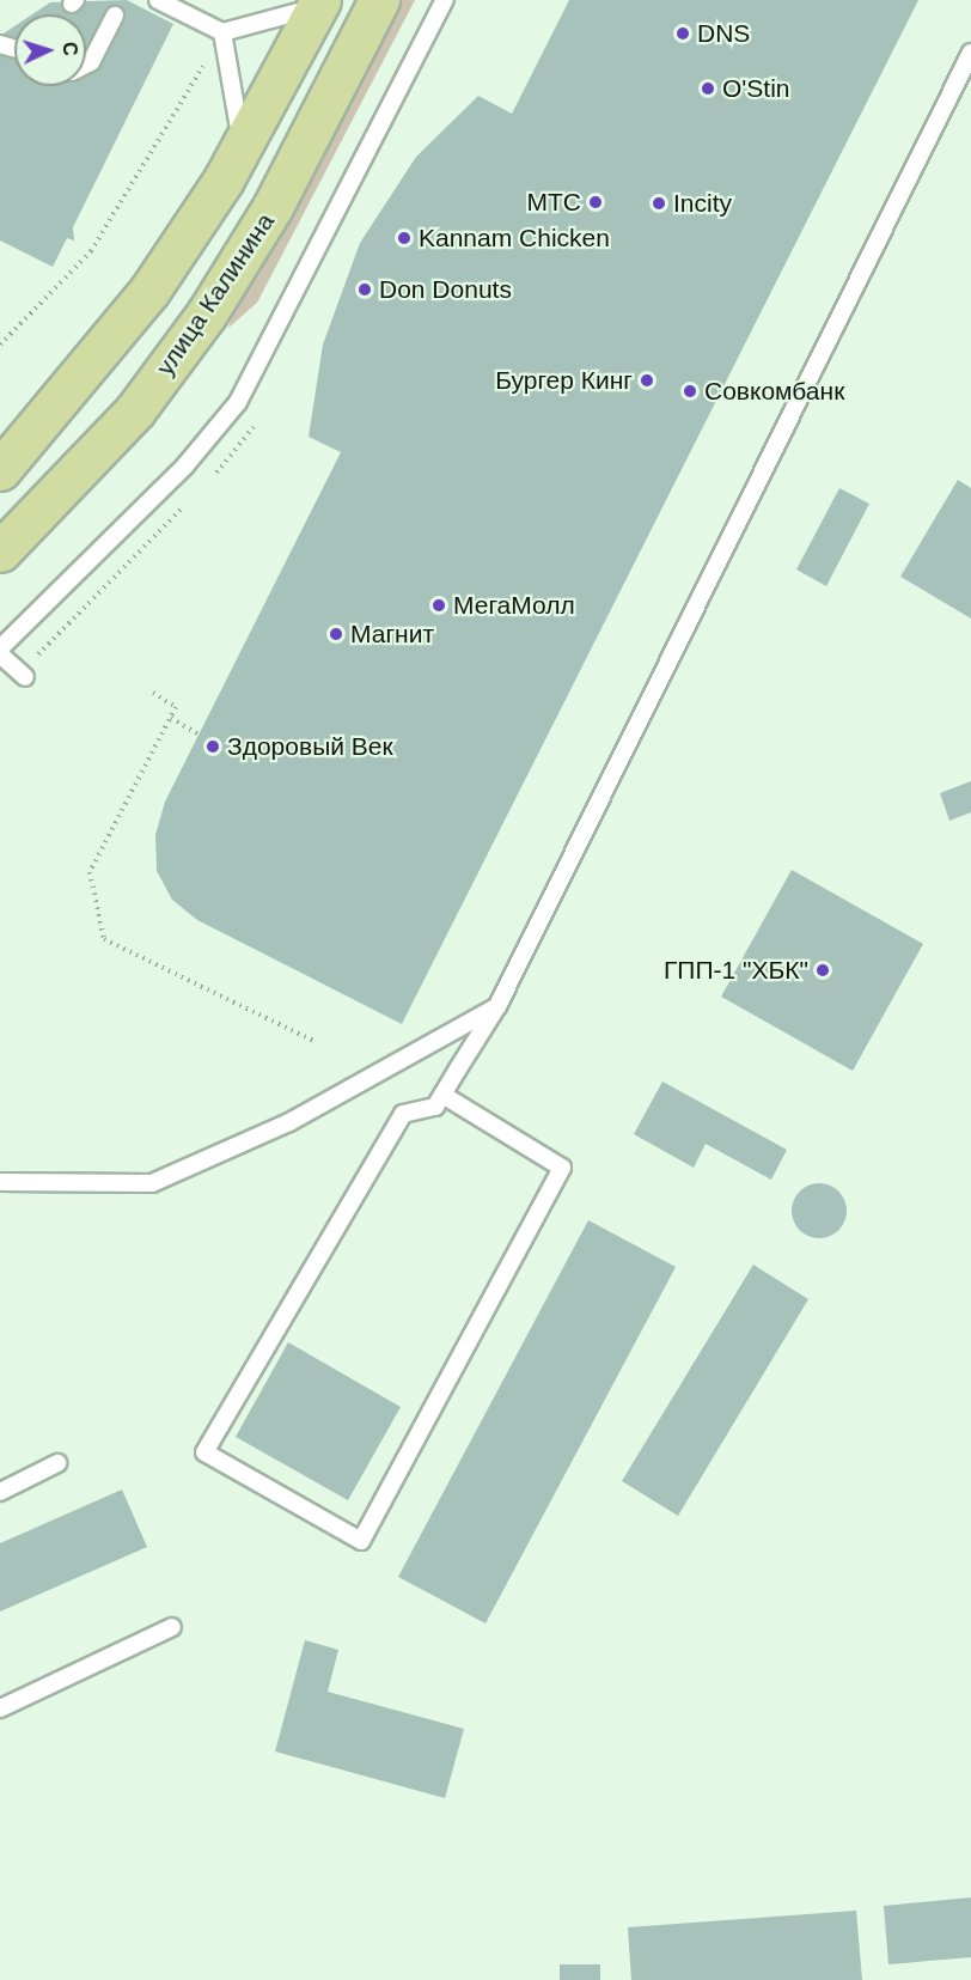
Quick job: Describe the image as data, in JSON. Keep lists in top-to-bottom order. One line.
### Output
{"streets":{"main road":["улица Калинина"]},"places":["DNS","O'Stin","МТС","Incity","Kannam Chicken","Don Donuts","Бургер Кинг","Совкомбанк","МегаМолл","Магнит","Здоровый Век","ГПП-1 \"ХБК\""],"north":"right"}
